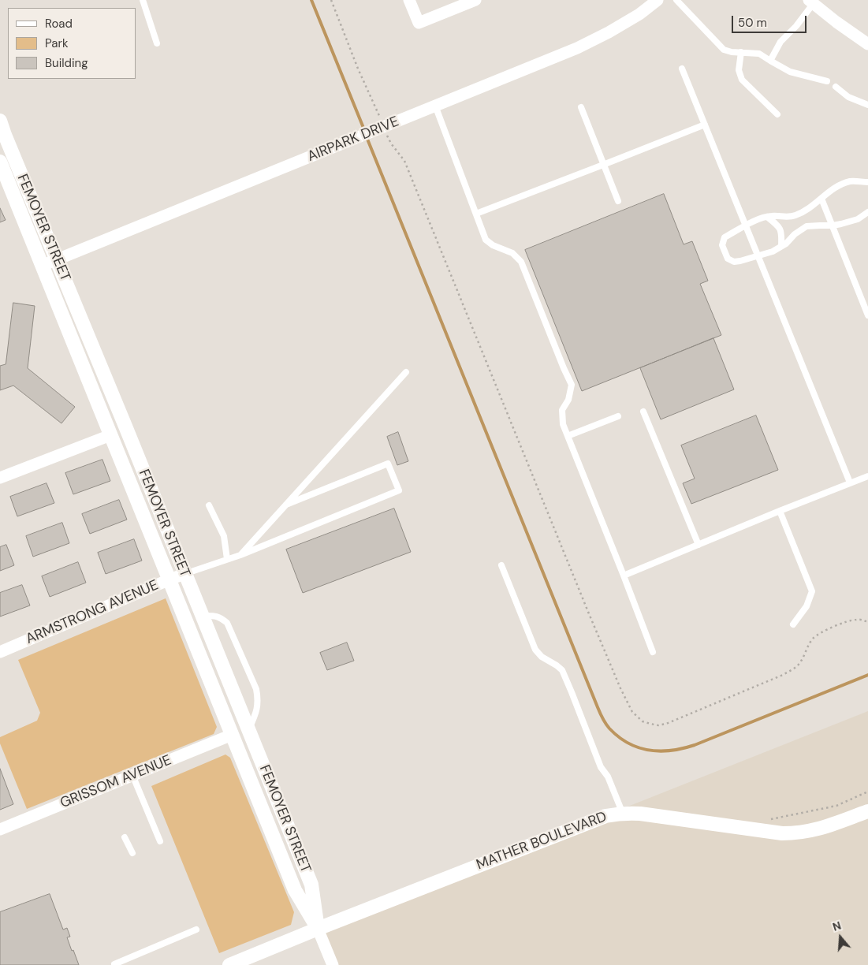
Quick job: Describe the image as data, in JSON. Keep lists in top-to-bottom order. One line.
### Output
{"streets":{"street":["AIRPARK DRIVE","FEMOYER STREET","ARMSTRONG AVENUE","GRISSOM AVENUE","MATHER BOULEVARD"]},"crossings":[["AIRPARK DRIVE","FEMOYER STREET"],["FEMOYER STREET","ARMSTRONG AVENUE"],["FEMOYER STREET","GRISSOM AVENUE"],["FEMOYER STREET","MATHER BOULEVARD"]],"legend":["Road","Park","Building"],"scale_bar":"50 m","north":"top"}
